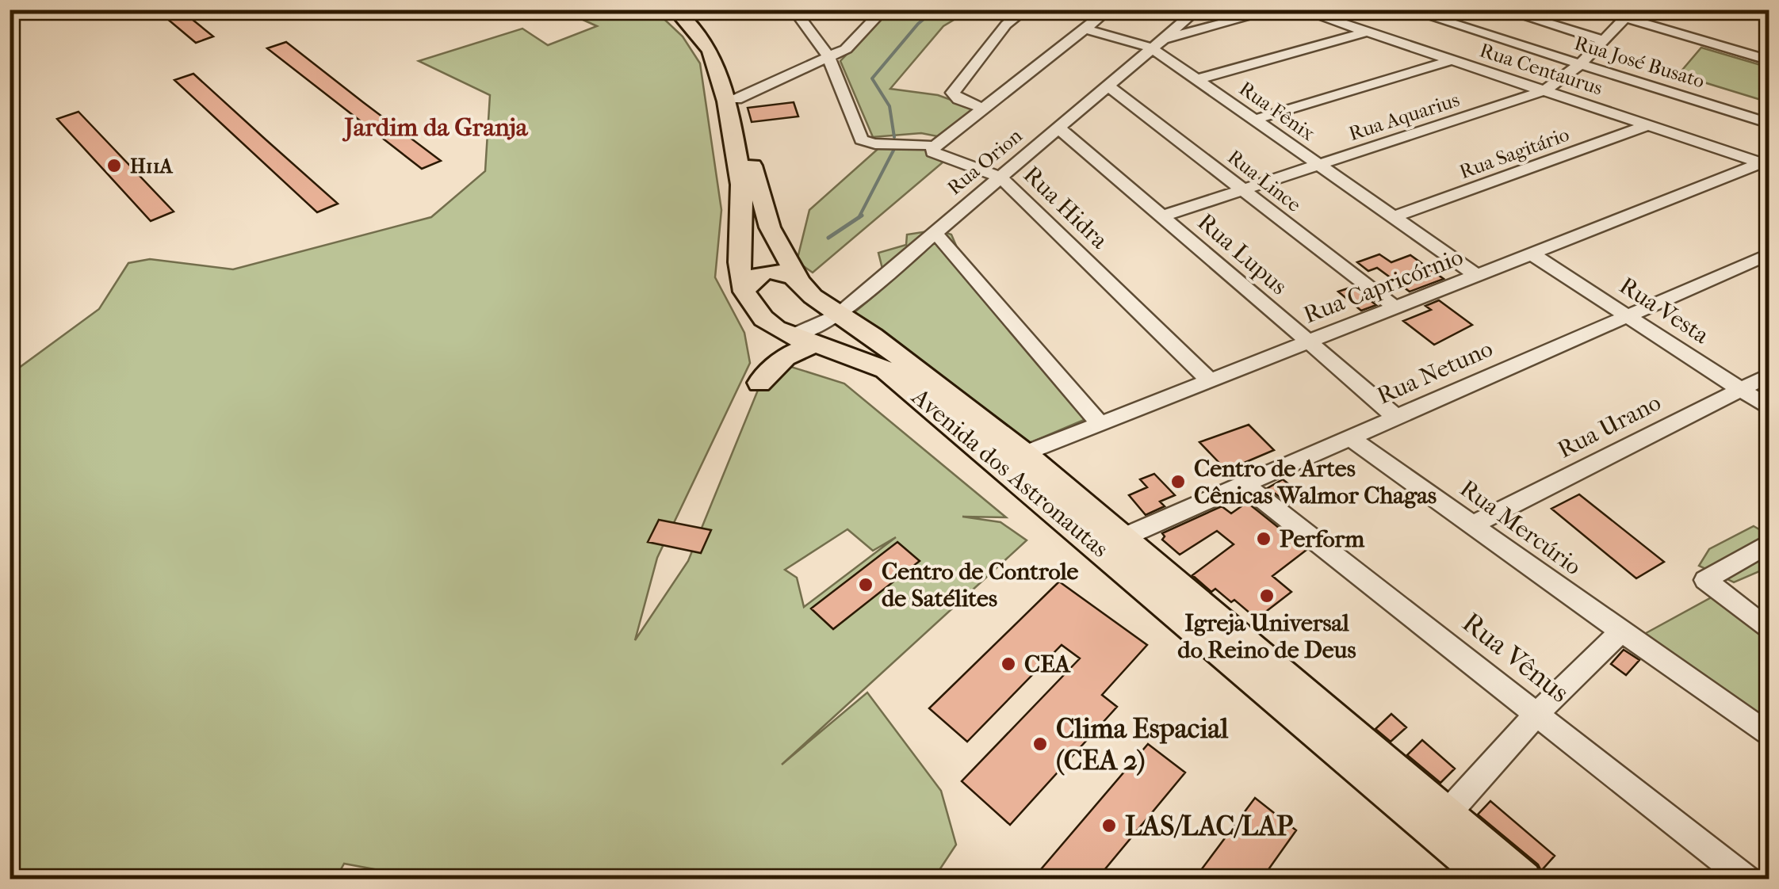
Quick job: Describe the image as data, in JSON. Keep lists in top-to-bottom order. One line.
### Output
{"streets":{"main road":["Avenida dos Astronautas"],"street":["Rua José Busato","Rua Centaurus","Rua Fênix","Rua Aquarius","Rua Sagitário","Rua Orion","Rua Lince","Rua Hidra","Rua Lupus","Rua Capricórnio","Rua Vesta","Rua Netuno","Rua Urano","Rua Mercúrio","Rua Vênus"]},"crossings":[["Rua José Busato","Rua Aquarius"],["Rua Centaurus","Rua Aquarius"],["Rua Centaurus","Rua Sagitário"],["Rua Centaurus","Rua Capricórnio"],["Rua Fênix","Rua Aquarius"],["Rua Fênix","Rua Sagitário"],["Rua Fênix","Rua Orion"],["Rua Fênix","Rua Capricórnio"],["Rua Aquarius","Rua Lince"],["Rua Aquarius","Rua Lupus"],["Rua Orion","Rua Lince"],["Rua Orion","Rua Hidra"],["Rua Orion","Rua Lupus"],["Rua Orion","Avenida dos Astronautas"],["Rua Lince","Rua Capricórnio"],["Rua Hidra","Rua Capricórnio"],["Rua Lupus","Rua Capricórnio"],["Rua Lupus","Rua Netuno"],["Rua Capricórnio","Rua Vesta"],["Rua Capricórnio","Avenida dos Astronautas"],["Rua Vesta","Rua Netuno"],["Rua Vesta","Rua Urano"],["Rua Netuno","Avenida dos Astronautas"],["Rua Netuno","Rua Mercúrio"],["Rua Netuno","Rua Vênus"],["Rua Urano","Rua Mercúrio"]],"districts":["Jardim da Granja"],"places":["H11A","Centro de Artes Cênicas Walmor Chagas","Perform","Centro de Controle de Satélites","Igreja Universal do Reino de Deus","CEA","Clima Espacial (CEA 2)","LAS/LAC/LAP"]}
